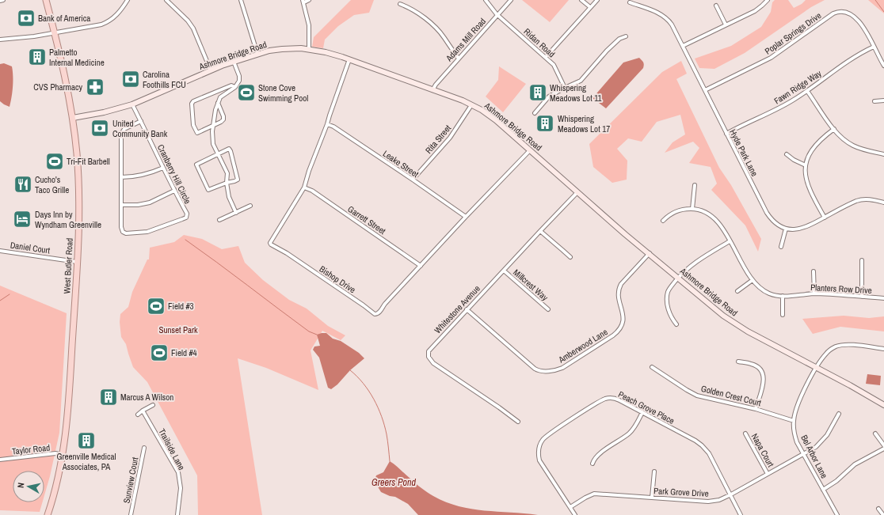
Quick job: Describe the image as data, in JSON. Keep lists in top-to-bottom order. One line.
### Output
{"streets":{"main road":["Ashmore Bridge Road","West Butler Road"],"street":["Poplar Springs Drive","Adams Mill Road","Ridan Road","Fawn Ridge Way","Rita Street","Hyde Park Lane","Leake Street","Cranberry Hill Circle","Garrett Street","Daniel Court","Bishop Drive","Millcrest Way","Planters Row Drive","Whitestone Avenue","Amberwood Lane","Golden Crest Court","Peach Grove Place","Taylor Road","Trailside Lane","Napa Court","Bel Arbor Lane","Sunview Court","Park Grove Drive"]},"crossings":[["Poplar Springs Drive","Fawn Ridge Way"],["Poplar Springs Drive","Hyde Park Lane"],["Adams Mill Road","Ridan Road"],["Adams Mill Road","Ashmore Bridge Road"],["Ashmore Bridge Road","Rita Street"],["Ashmore Bridge Road","Cranberry Hill Circle"],["Ashmore Bridge Road","West Butler Road"],["Ashmore Bridge Road","Bishop Drive"],["Ashmore Bridge Road","Whitestone Avenue"],["Ashmore Bridge Road","Amberwood Lane"],["Ashmore Bridge Road","Bel Arbor Lane"],["Fawn Ridge Way","Hyde Park Lane"],["Rita Street","Leake Street"],["Leake Street","Bishop Drive"],["Garrett Street","Bishop Drive"],["Daniel Court","West Butler Road"],["West Butler Road","Taylor Road"],["Millcrest Way","Whitestone Avenue"],["Whitestone Avenue","Amberwood Lane"],["Golden Crest Court","Bel Arbor Lane"],["Peach Grove Place","Park Grove Drive"],["Napa Court","Park Grove Drive"],["Bel Arbor Lane","Park Grove Drive"]],"water":["Greers Pond"],"parks":["Sunset Park"],"places":{"bank":["Bank of America","Carolina Foothills FCU","United Community Bank"],"building":["Palmetto Internal Medicine","Whispering Meadows Lot 11","Whispering Meadows Lot 17","Marcus A Wilson","Greenville Medical Associates, PA"],"pharmacy":["CVS Pharmacy"],"sports":["Stone Cove Swimming Pool","Tri-Fit Barbell","Field #3","Field #4"],"restaurant":["Cucho's Taco Grille"],"hotel":["Days Inn by Wyndham Greenville"]},"north":"left"}
